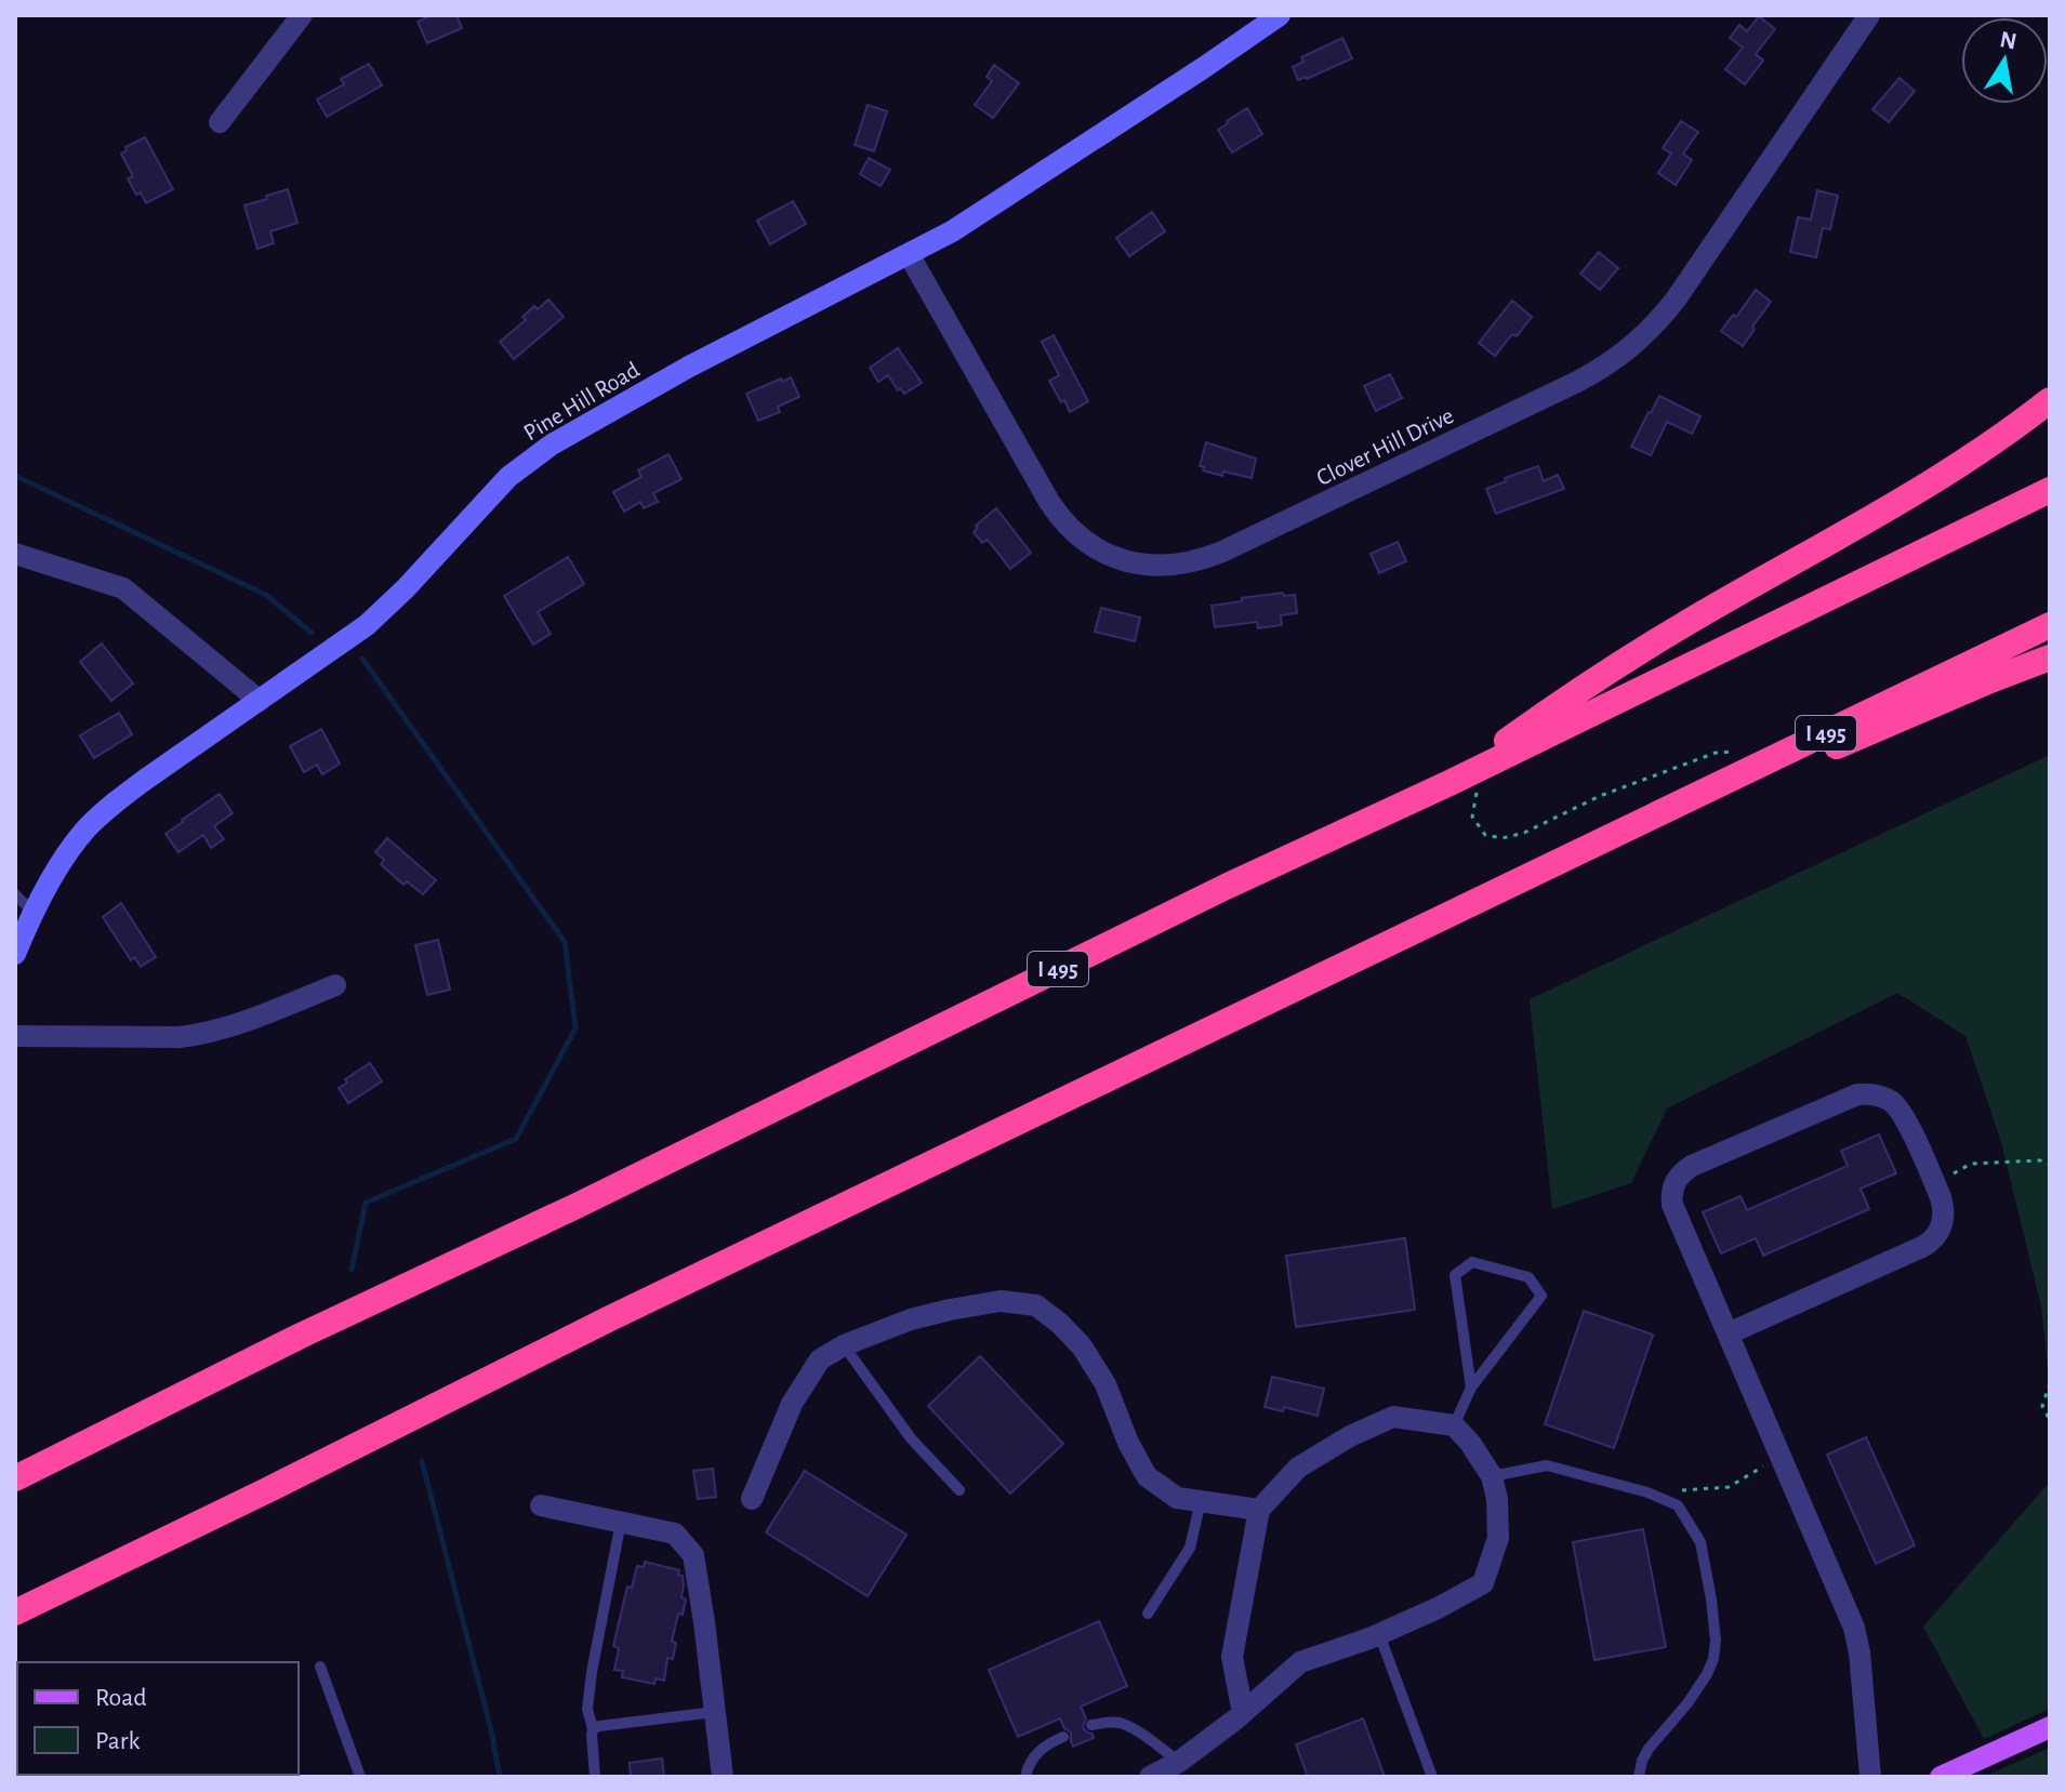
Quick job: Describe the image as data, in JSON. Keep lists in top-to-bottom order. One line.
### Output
{"streets":{"highway":["I 495"],"street":["Pine Hill Road","Clover Hill Drive"]},"crossings":[["Pine Hill Road","Clover Hill Drive"]],"legend":["Road","Park"],"north":"top"}
